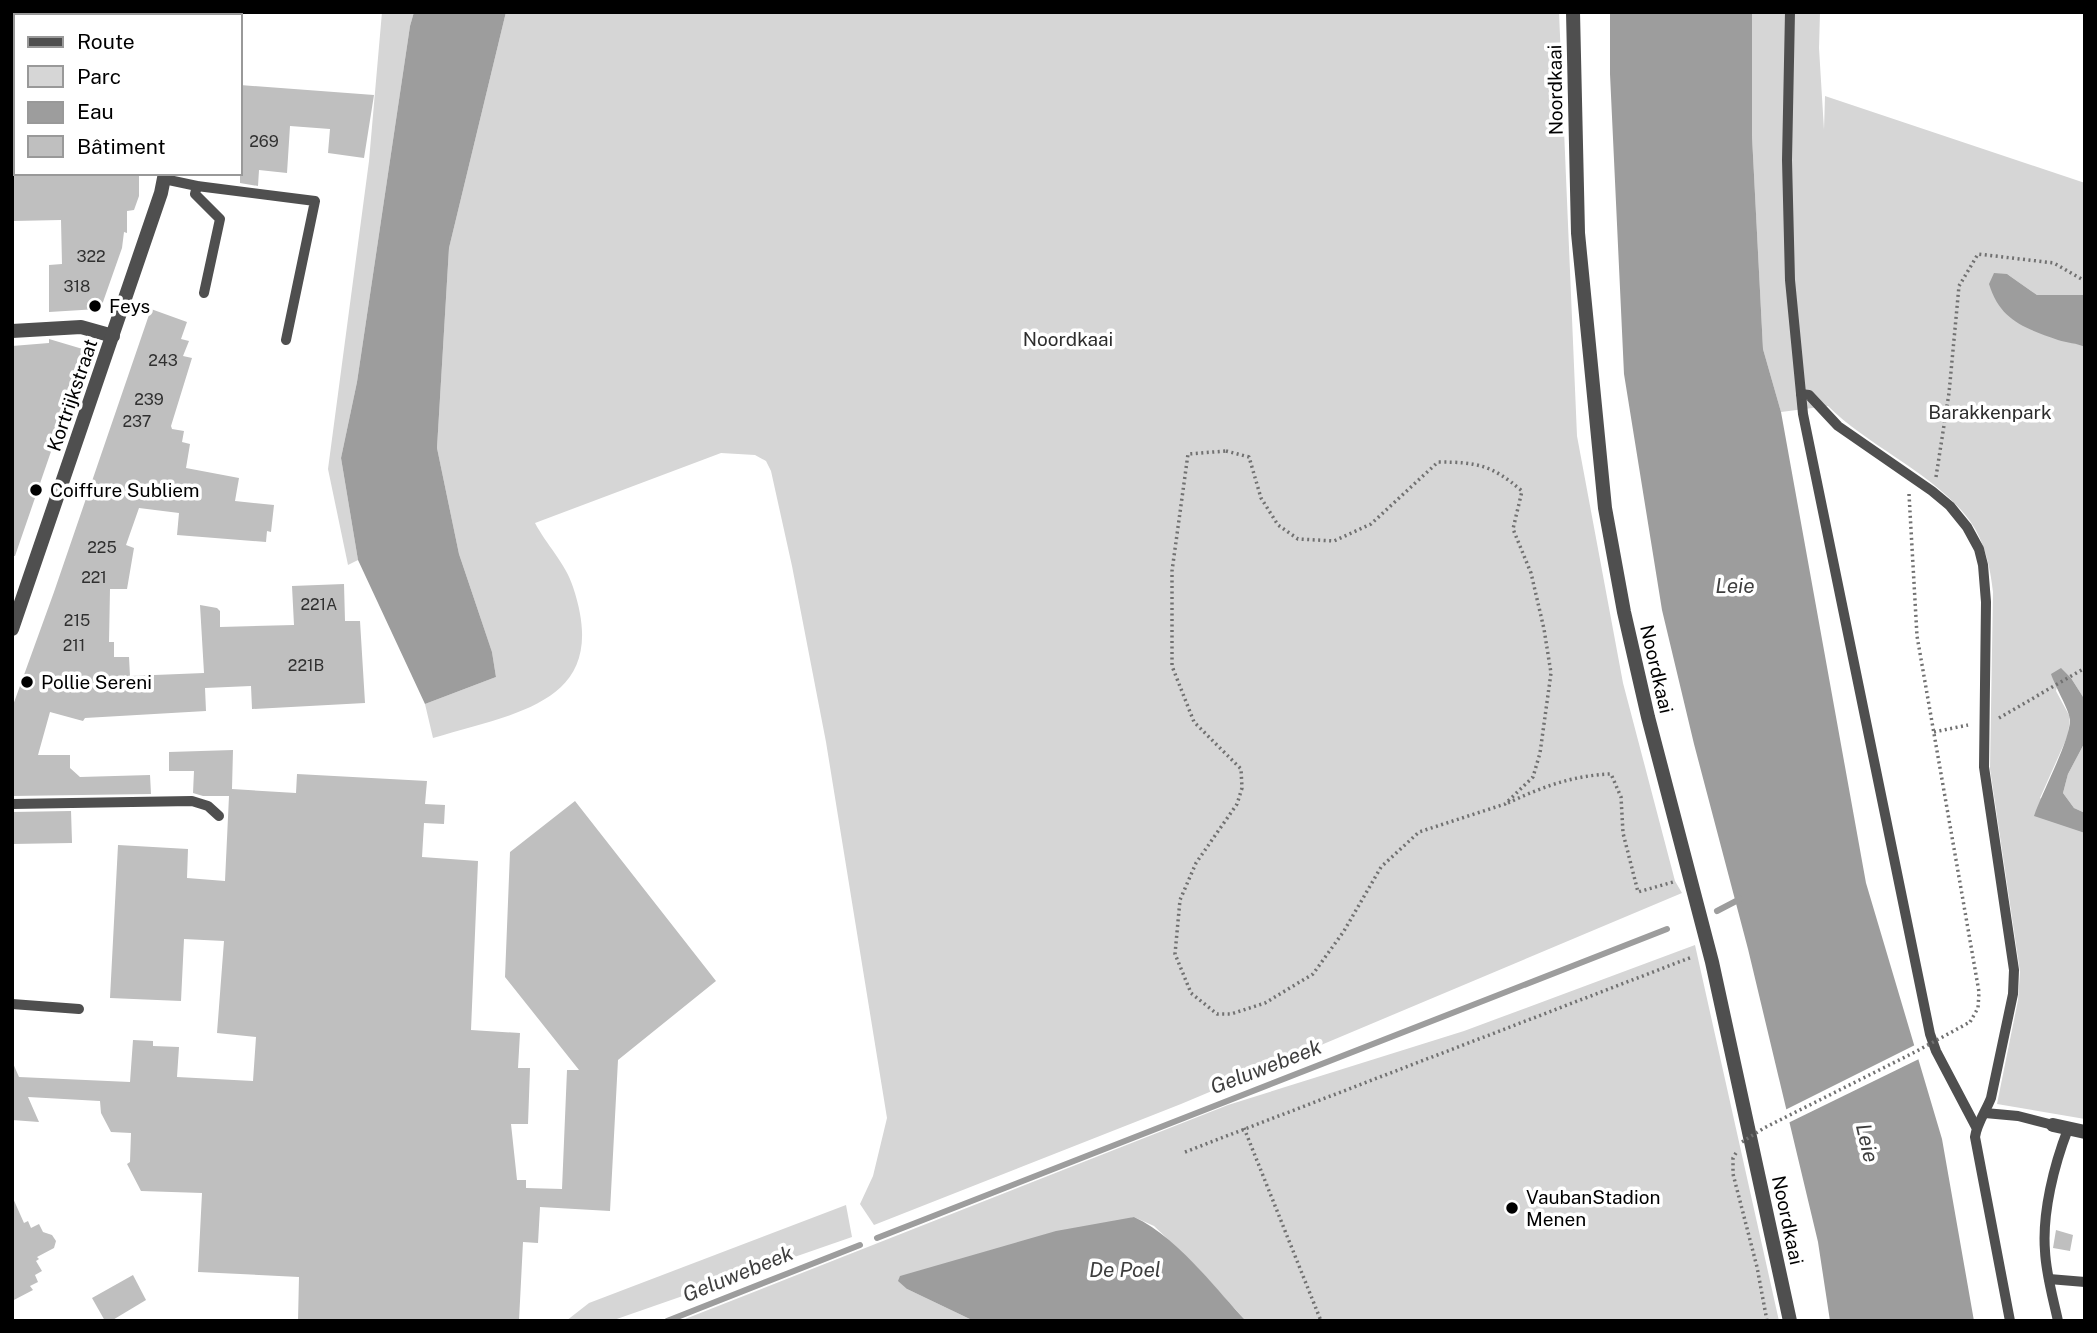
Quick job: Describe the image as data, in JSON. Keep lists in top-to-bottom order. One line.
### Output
{"streets":{"street":["Noordkaai","Kortrijkstraat"]},"water":["Leie","Geluwebeek","De Poel"],"parks":["Noordkaai","Barakkenpark"],"places":["Feys","Coiffure Subliem","Pollie Sereni","VaubanStadion Menen"],"house_numbers":["269","322","318","243","239","237","225","221","221A","215","211","221B"],"legend":["Route","Parc","Eau","Bâtiment"]}
